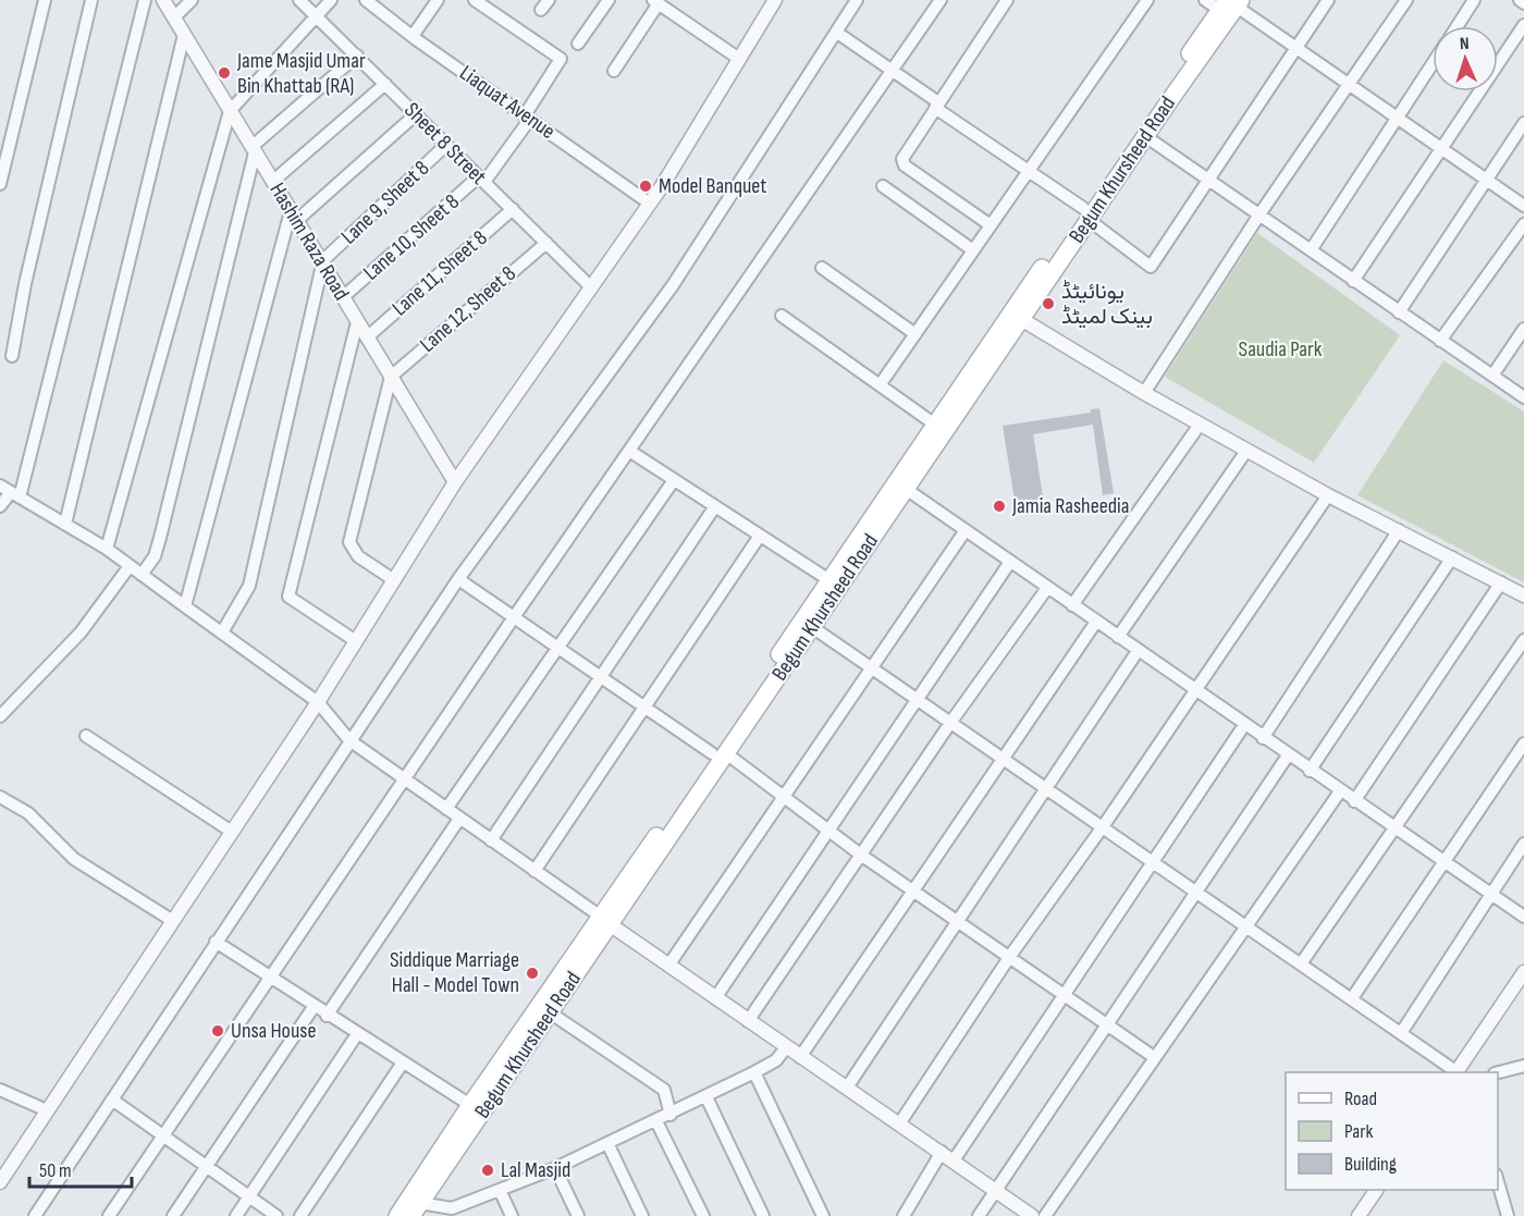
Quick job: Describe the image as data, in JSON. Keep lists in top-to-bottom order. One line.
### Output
{"streets":{"main road":["Begum Khursheed Road"],"street":["Liaquat Avenue","Sheet 8 Street","Lane 9, Sheet 8","Lane 10, Sheet 8","Hashim Raza Road","Lane 11, Sheet 8","Lane 12, Sheet 8"]},"crossings":[["Liaquat Avenue","Lane 10, Sheet 8"],["Sheet 8 Street","Lane 9, Sheet 8"],["Sheet 8 Street","Lane 10, Sheet 8"],["Sheet 8 Street","Lane 11, Sheet 8"],["Sheet 8 Street","Lane 12, Sheet 8"],["Lane 9, Sheet 8","Hashim Raza Road"],["Lane 10, Sheet 8","Hashim Raza Road"],["Hashim Raza Road","Lane 11, Sheet 8"],["Hashim Raza Road","Lane 12, Sheet 8"]],"parks":["Saudia Park"],"places":["Jame Masjid Umar Bin Khattab (RA)","Model Banquet","یونائیٹڈ بینک لمیٹڈ","Jamia Rasheedia","Siddique Marriage Hall - Model Town","Unsa House","Lal Masjid"],"legend":["Road","Park","Building"],"scale_bar":"50 m","north":"top"}
